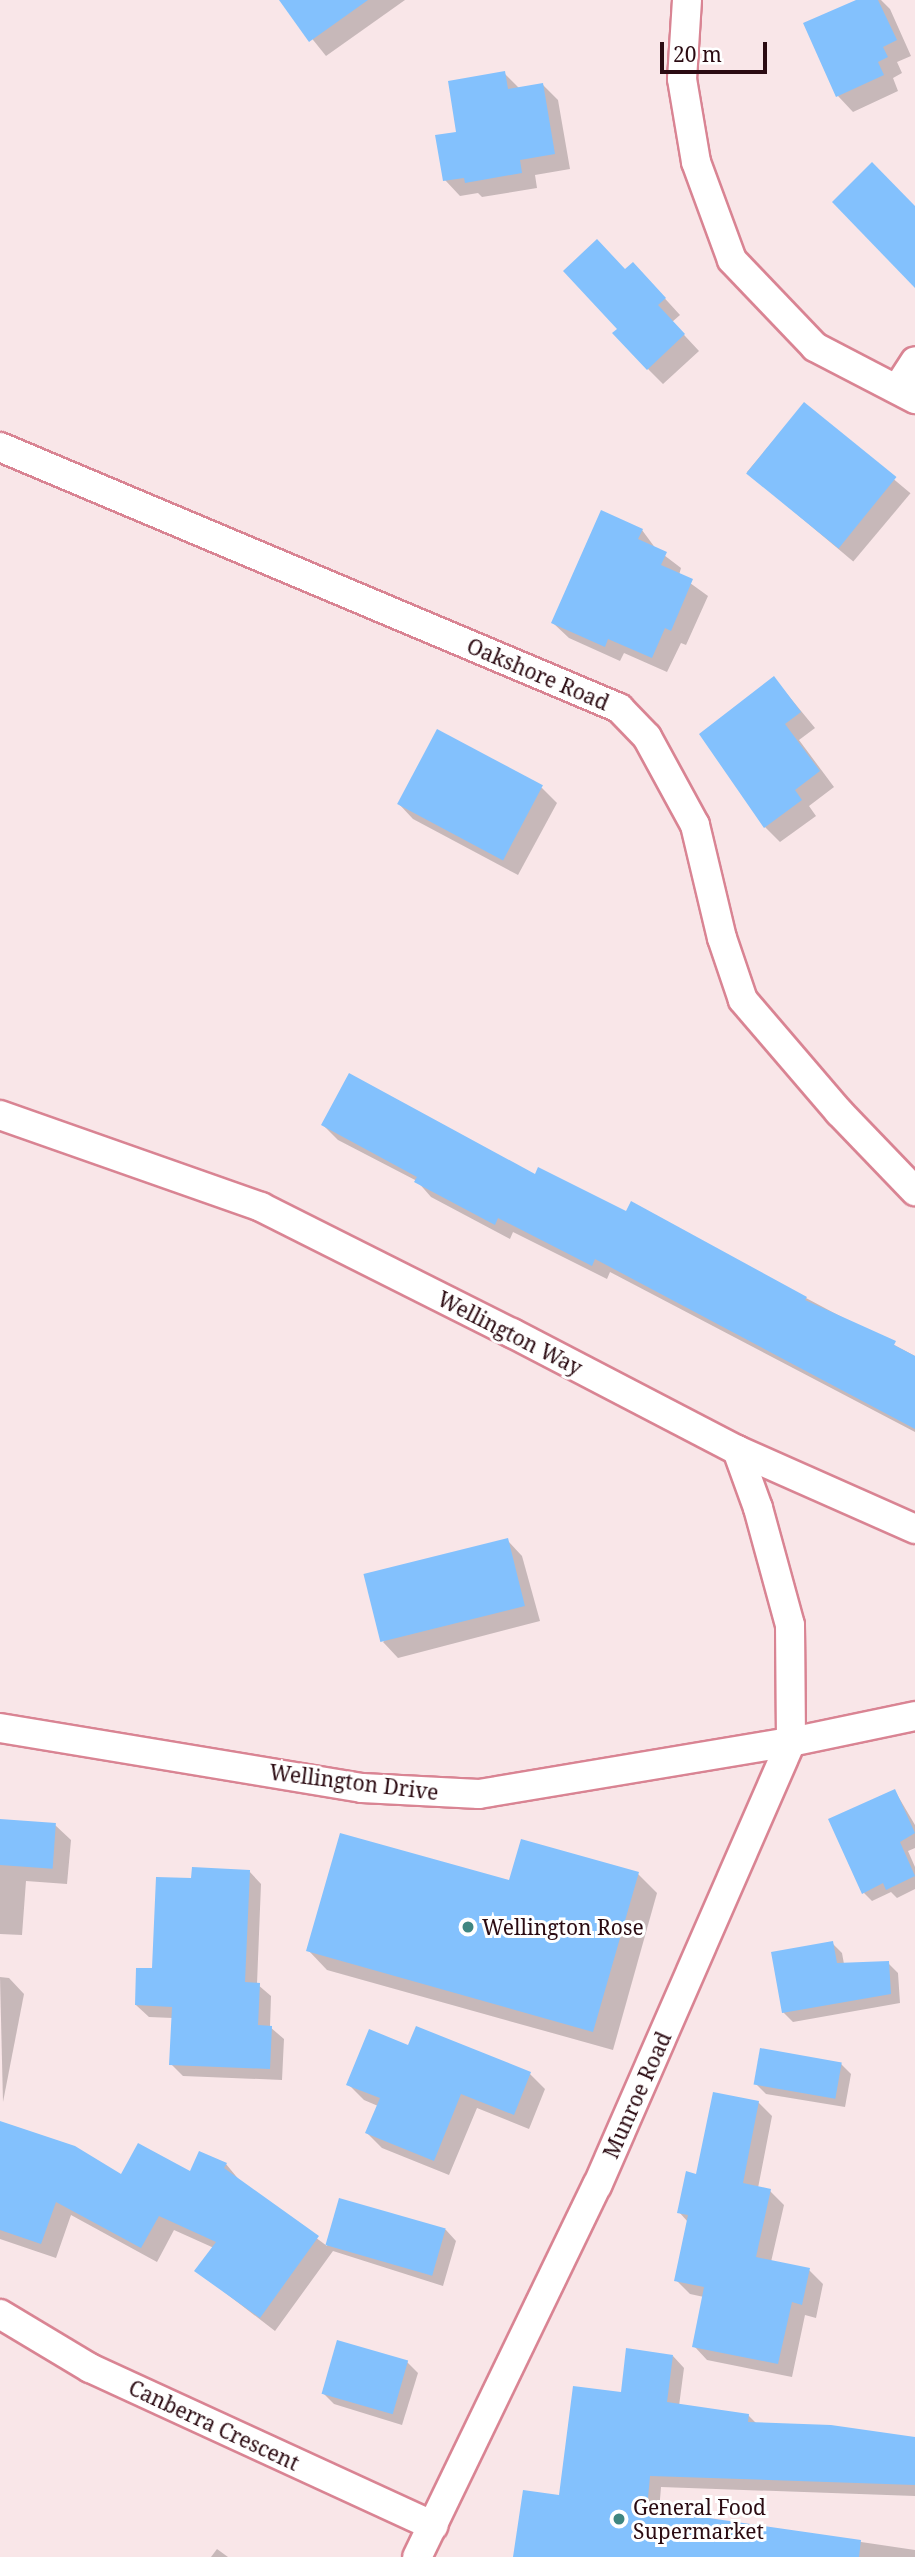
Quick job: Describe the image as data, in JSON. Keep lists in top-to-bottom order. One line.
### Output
{"streets":{"street":["Oakshore Road","Wellington Way","Wellington Drive","Munroe Road","Canberra Crescent"]},"crossings":[["Wellington Drive","Munroe Road"],["Munroe Road","Canberra Crescent"]],"places":["Wellington Rose","General Food Supermarket"],"scale_bar":"20 m"}
